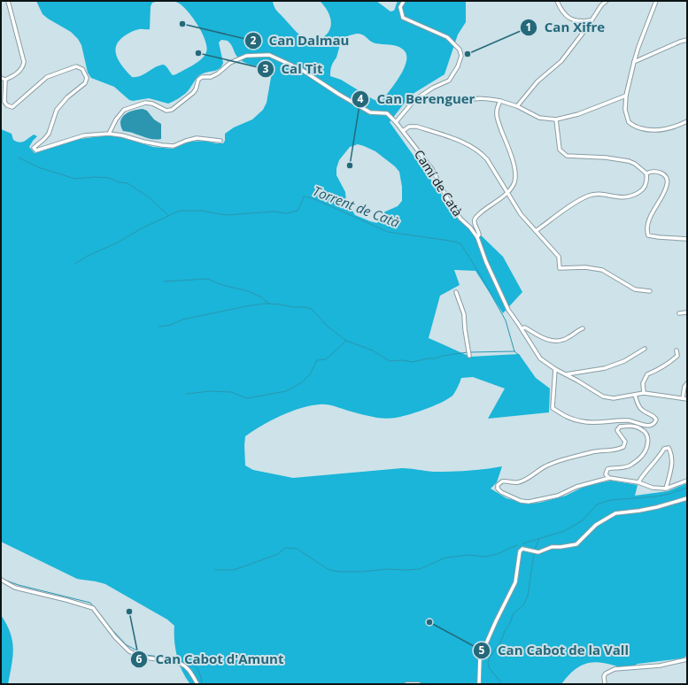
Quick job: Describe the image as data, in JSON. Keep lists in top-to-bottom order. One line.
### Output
{"streets":{"street":["Camí de Catà"]},"water":["Torrent de Catà"],"places":["Can Dalmau","Cal Tit","Can Xifre","Can Berenguer","Can Cabot d'Amunt","Can Cabot de la Vall"]}
